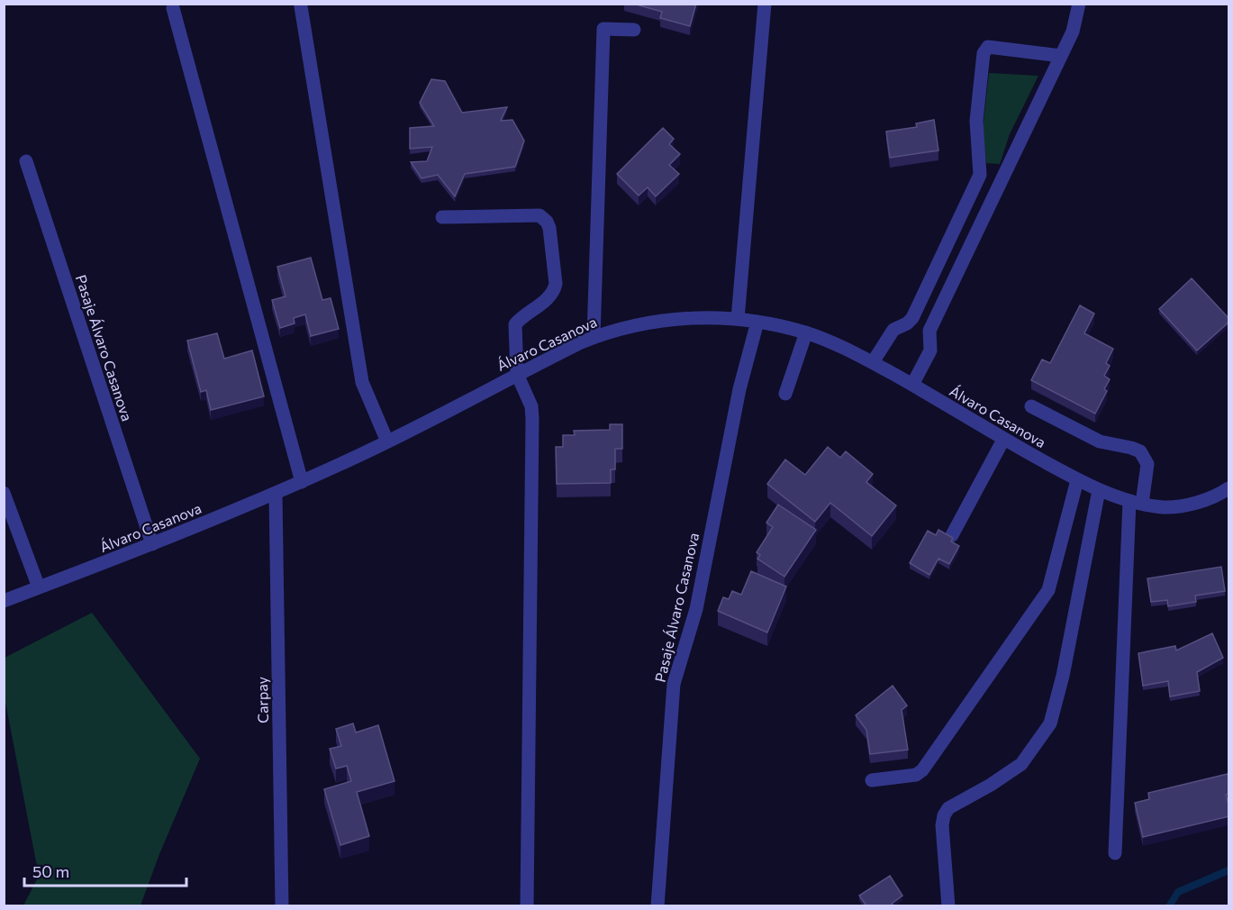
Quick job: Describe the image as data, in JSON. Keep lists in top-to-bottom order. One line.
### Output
{"streets":{"street":["Álvaro Casanova","Pasaje Álvaro Casanova","Carpay"]},"crossings":[["Álvaro Casanova","Pasaje Álvaro Casanova"],["Álvaro Casanova","Carpay"]],"scale_bar":"50 m"}
